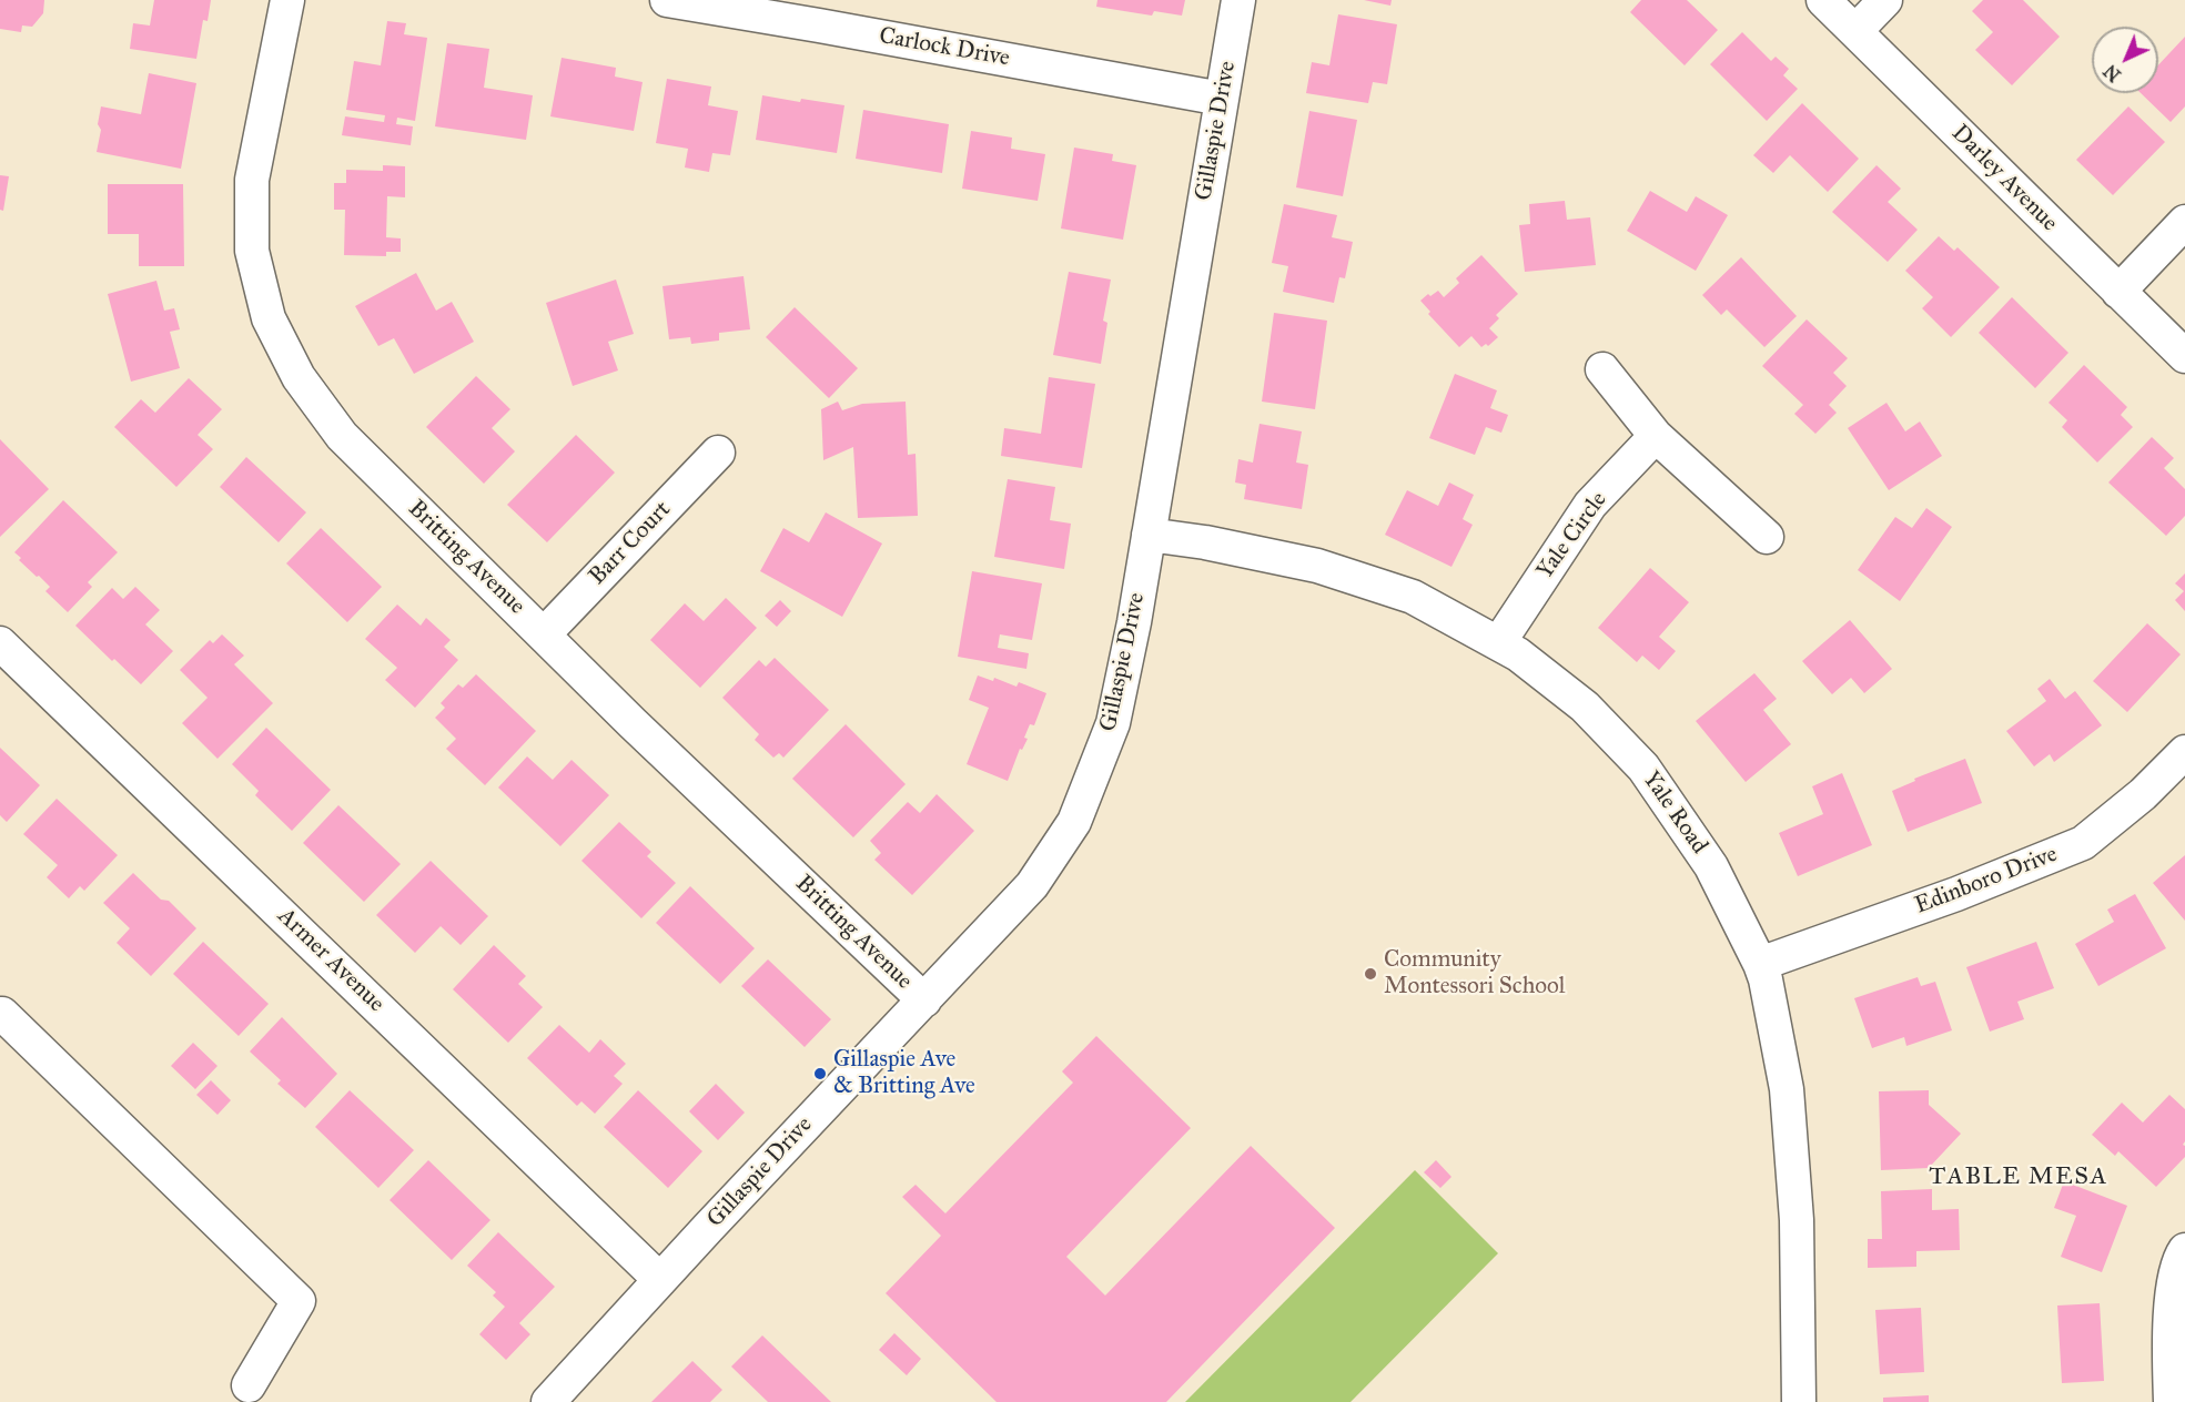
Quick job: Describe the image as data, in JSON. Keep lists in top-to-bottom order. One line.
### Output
{"streets":{"street":["Carlock Drive","Gillaspie Drive","Darley Avenue","Yale Circle","Barr Court","Britting Avenue","Yale Road","Edinboro Drive","Armer Avenue"]},"crossings":[["Carlock Drive","Gillaspie Drive"],["Gillaspie Drive","Britting Avenue"],["Gillaspie Drive","Yale Road"],["Gillaspie Drive","Armer Avenue"],["Yale Circle","Yale Road"],["Barr Court","Britting Avenue"],["Yale Road","Edinboro Drive"]],"districts":["TABLE MESA"],"places":["Community Montessori School","Gillaspie Ave & Britting Ave"],"north":"bottom left"}
